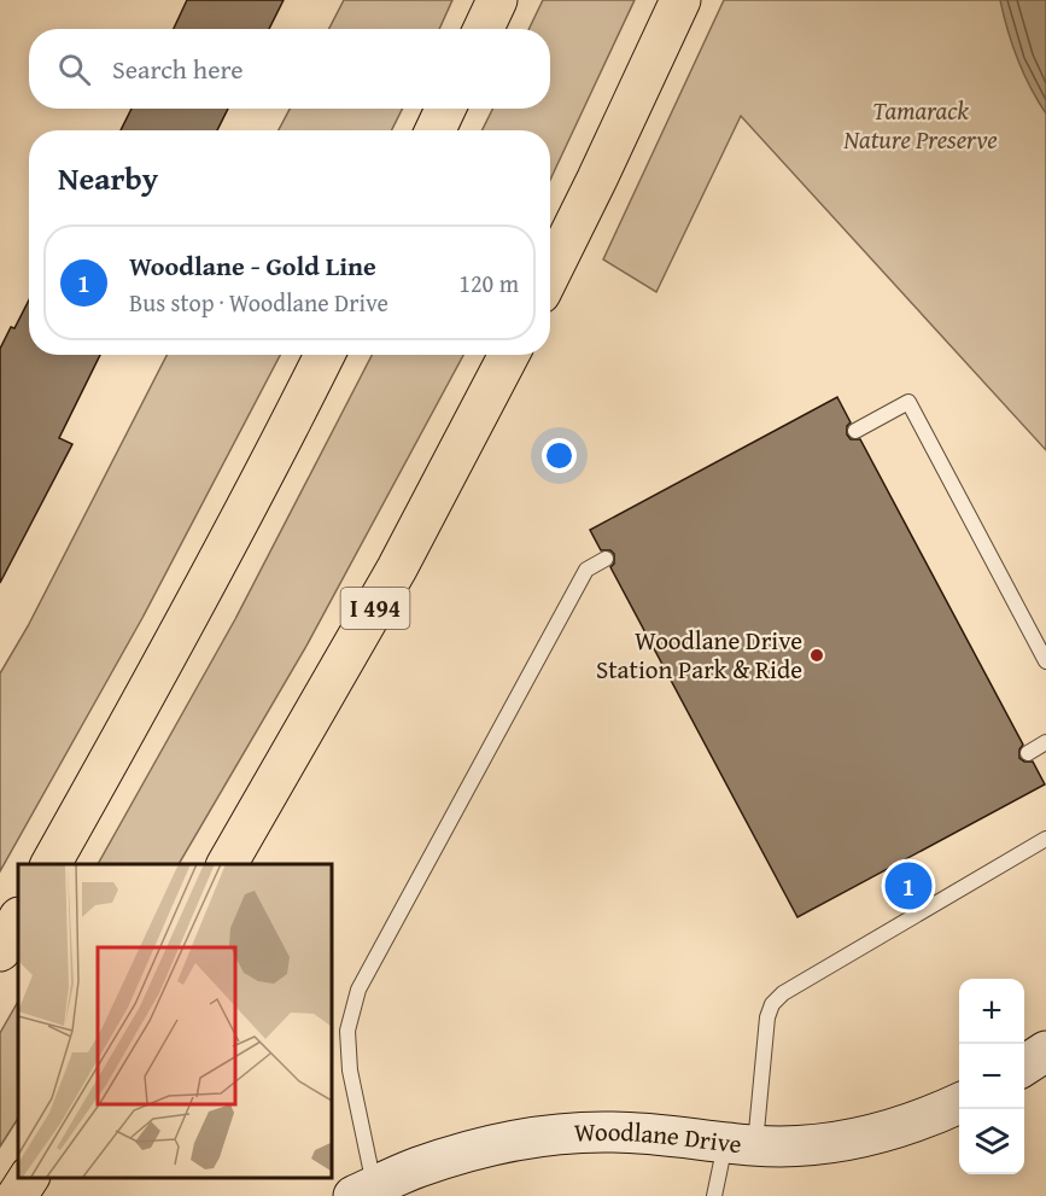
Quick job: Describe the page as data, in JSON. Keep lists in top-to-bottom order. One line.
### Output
{"streets":{"highway":["I 494"],"street":["Woodlane Drive"]},"parks":["Tamarack Nature Preserve"],"places":["Woodlane Drive Station Park & Ride"],"page":{"search":"Search here","heading":"Nearby","list":[{"mark":"1","name":"Woodlane - Gold Line","note":"Bus stop · Woodlane Drive","value":"120 m"}],"pins":"1","map_buttons":["+","−"]}}
